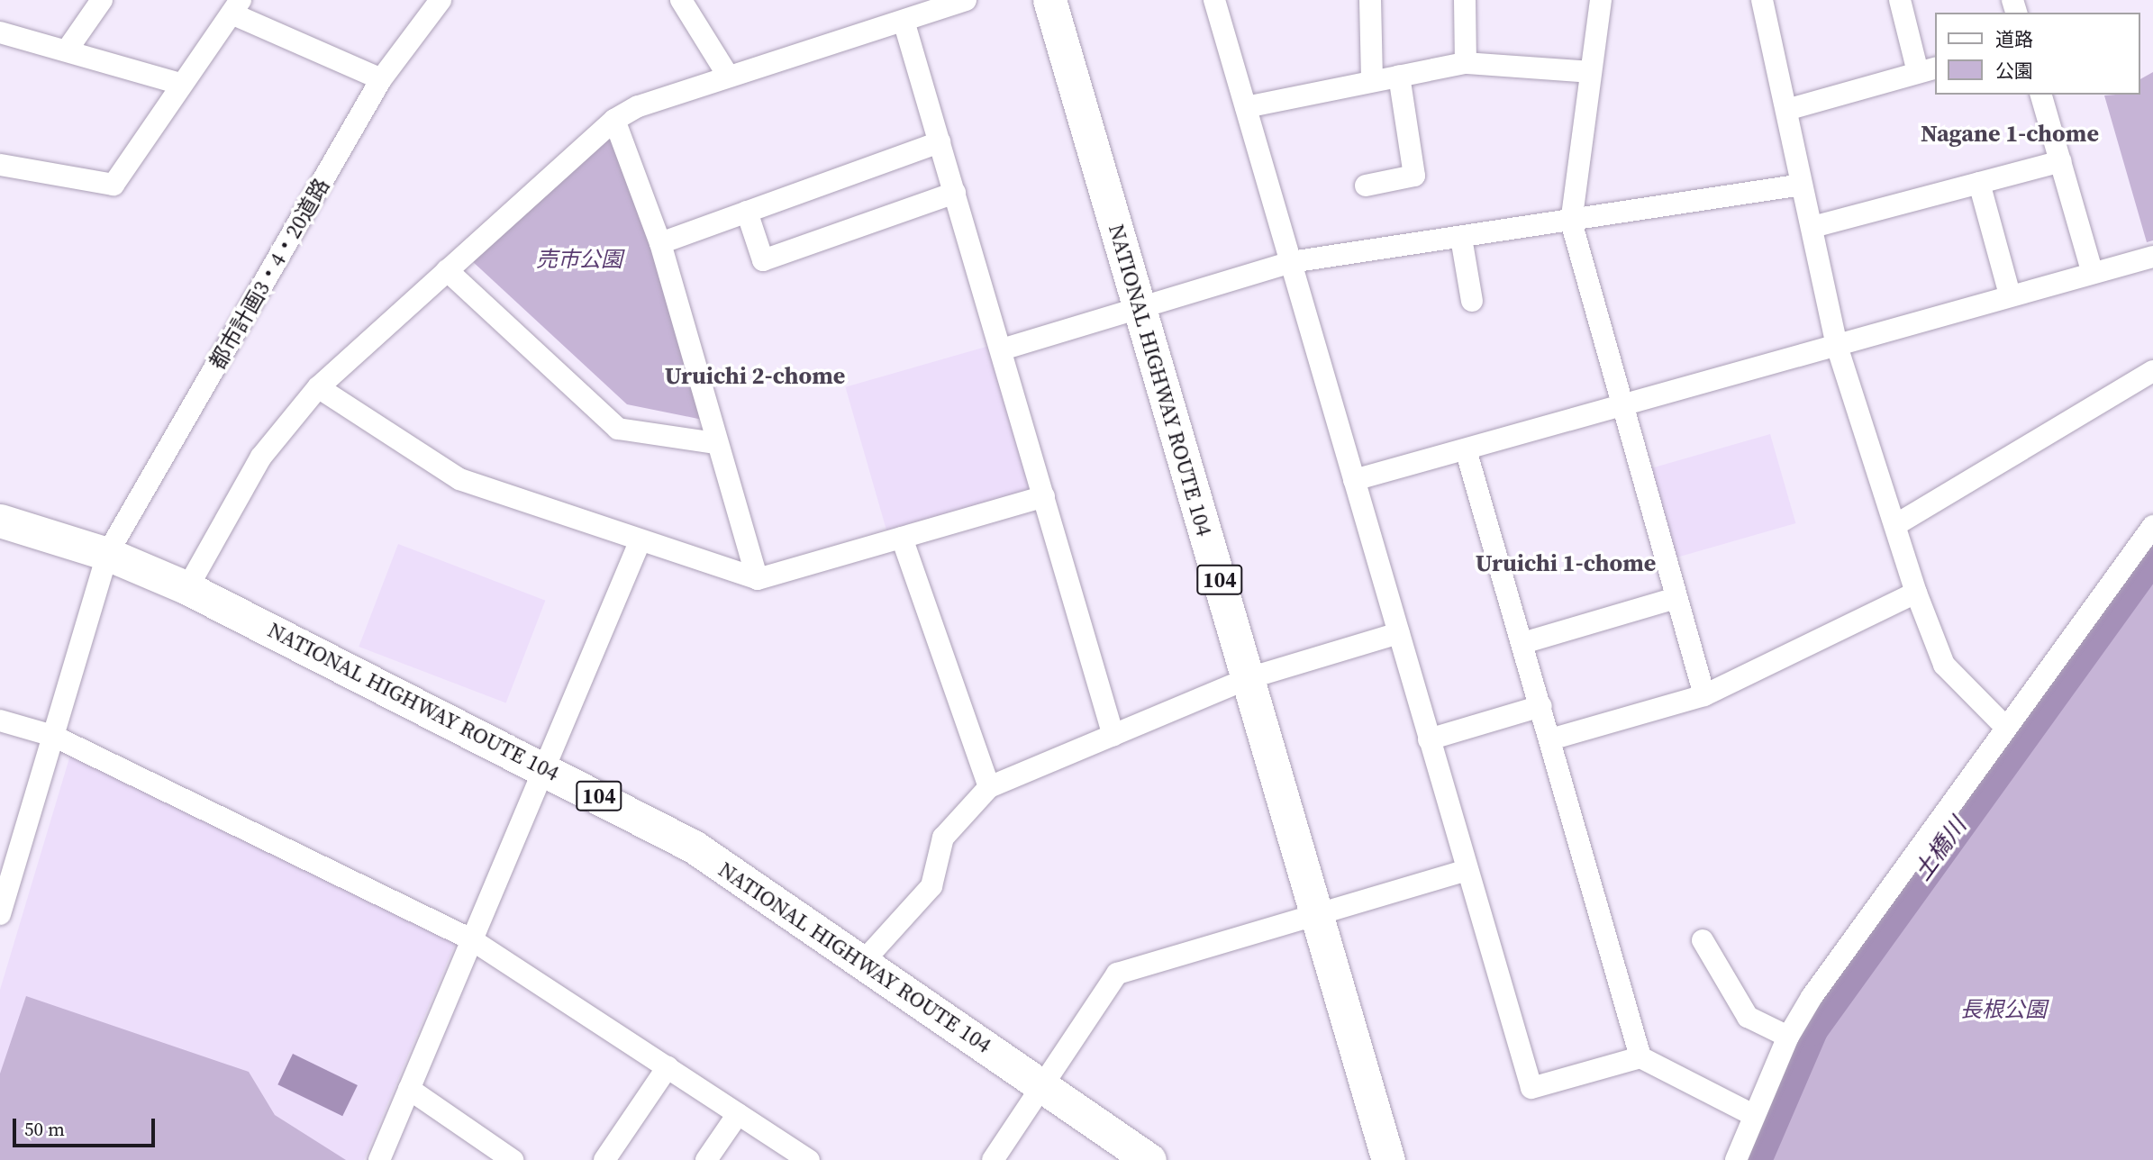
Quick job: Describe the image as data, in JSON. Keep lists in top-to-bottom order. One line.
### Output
{"streets":{"highway":["NATIONAL HIGHWAY ROUTE 104","104"],"street":["都市計画3・4・20道路"]},"crossings":[["都市計画3・4・20道路","NATIONAL HIGHWAY ROUTE 104"]],"districts":["Nagane 1-chome","Uruichi 2-chome","Uruichi 1-chome"],"water":["土橋川"],"parks":["売市公園","長根公園"],"legend":["道路","公園"],"scale_bar":"50 m"}
